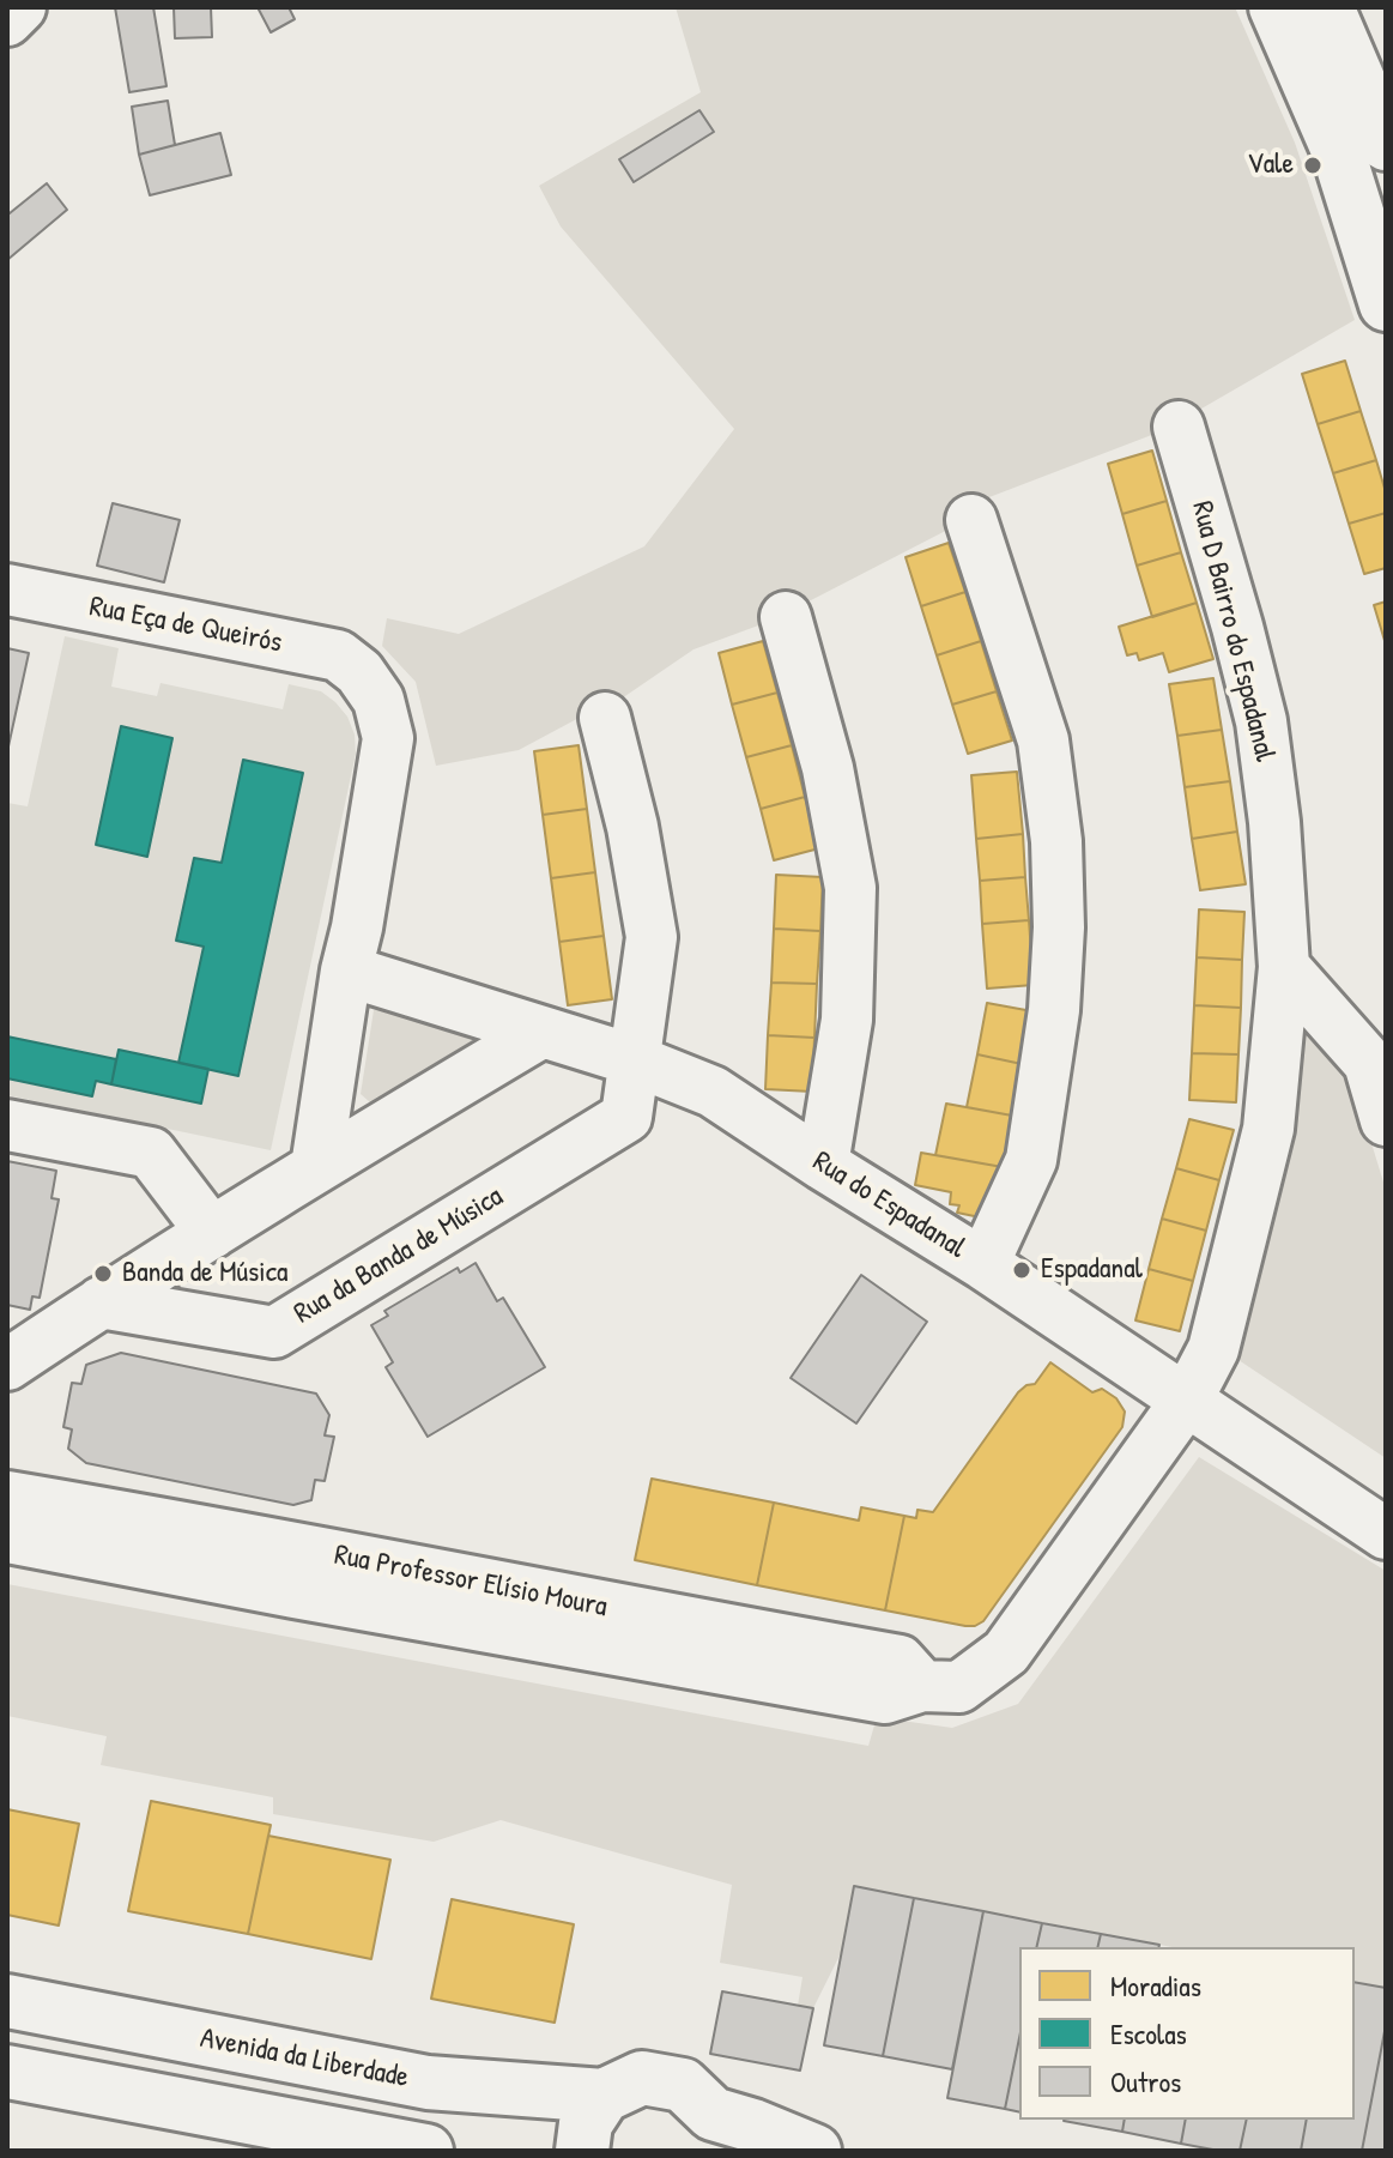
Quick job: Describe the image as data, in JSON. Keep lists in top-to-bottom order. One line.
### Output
{"streets":{"main road":["Avenida da Liberdade"],"street":["Rua Eça de Queirós","Rua D Bairro do Espadanal","Rua do Espadanal","Rua da Banda de Música","Rua Professor Elísio Moura"]},"crossings":[["Rua Eça de Queirós","Rua do Espadanal"],["Rua D Bairro do Espadanal","Rua do Espadanal"],["Rua D Bairro do Espadanal","Rua Professor Elísio Moura"],["Rua do Espadanal","Rua da Banda de Música"],["Rua do Espadanal","Rua Professor Elísio Moura"]],"places":["Vale","Espadanal","Banda de Música"],"legend":["Moradias","Escolas","Outros"]}
